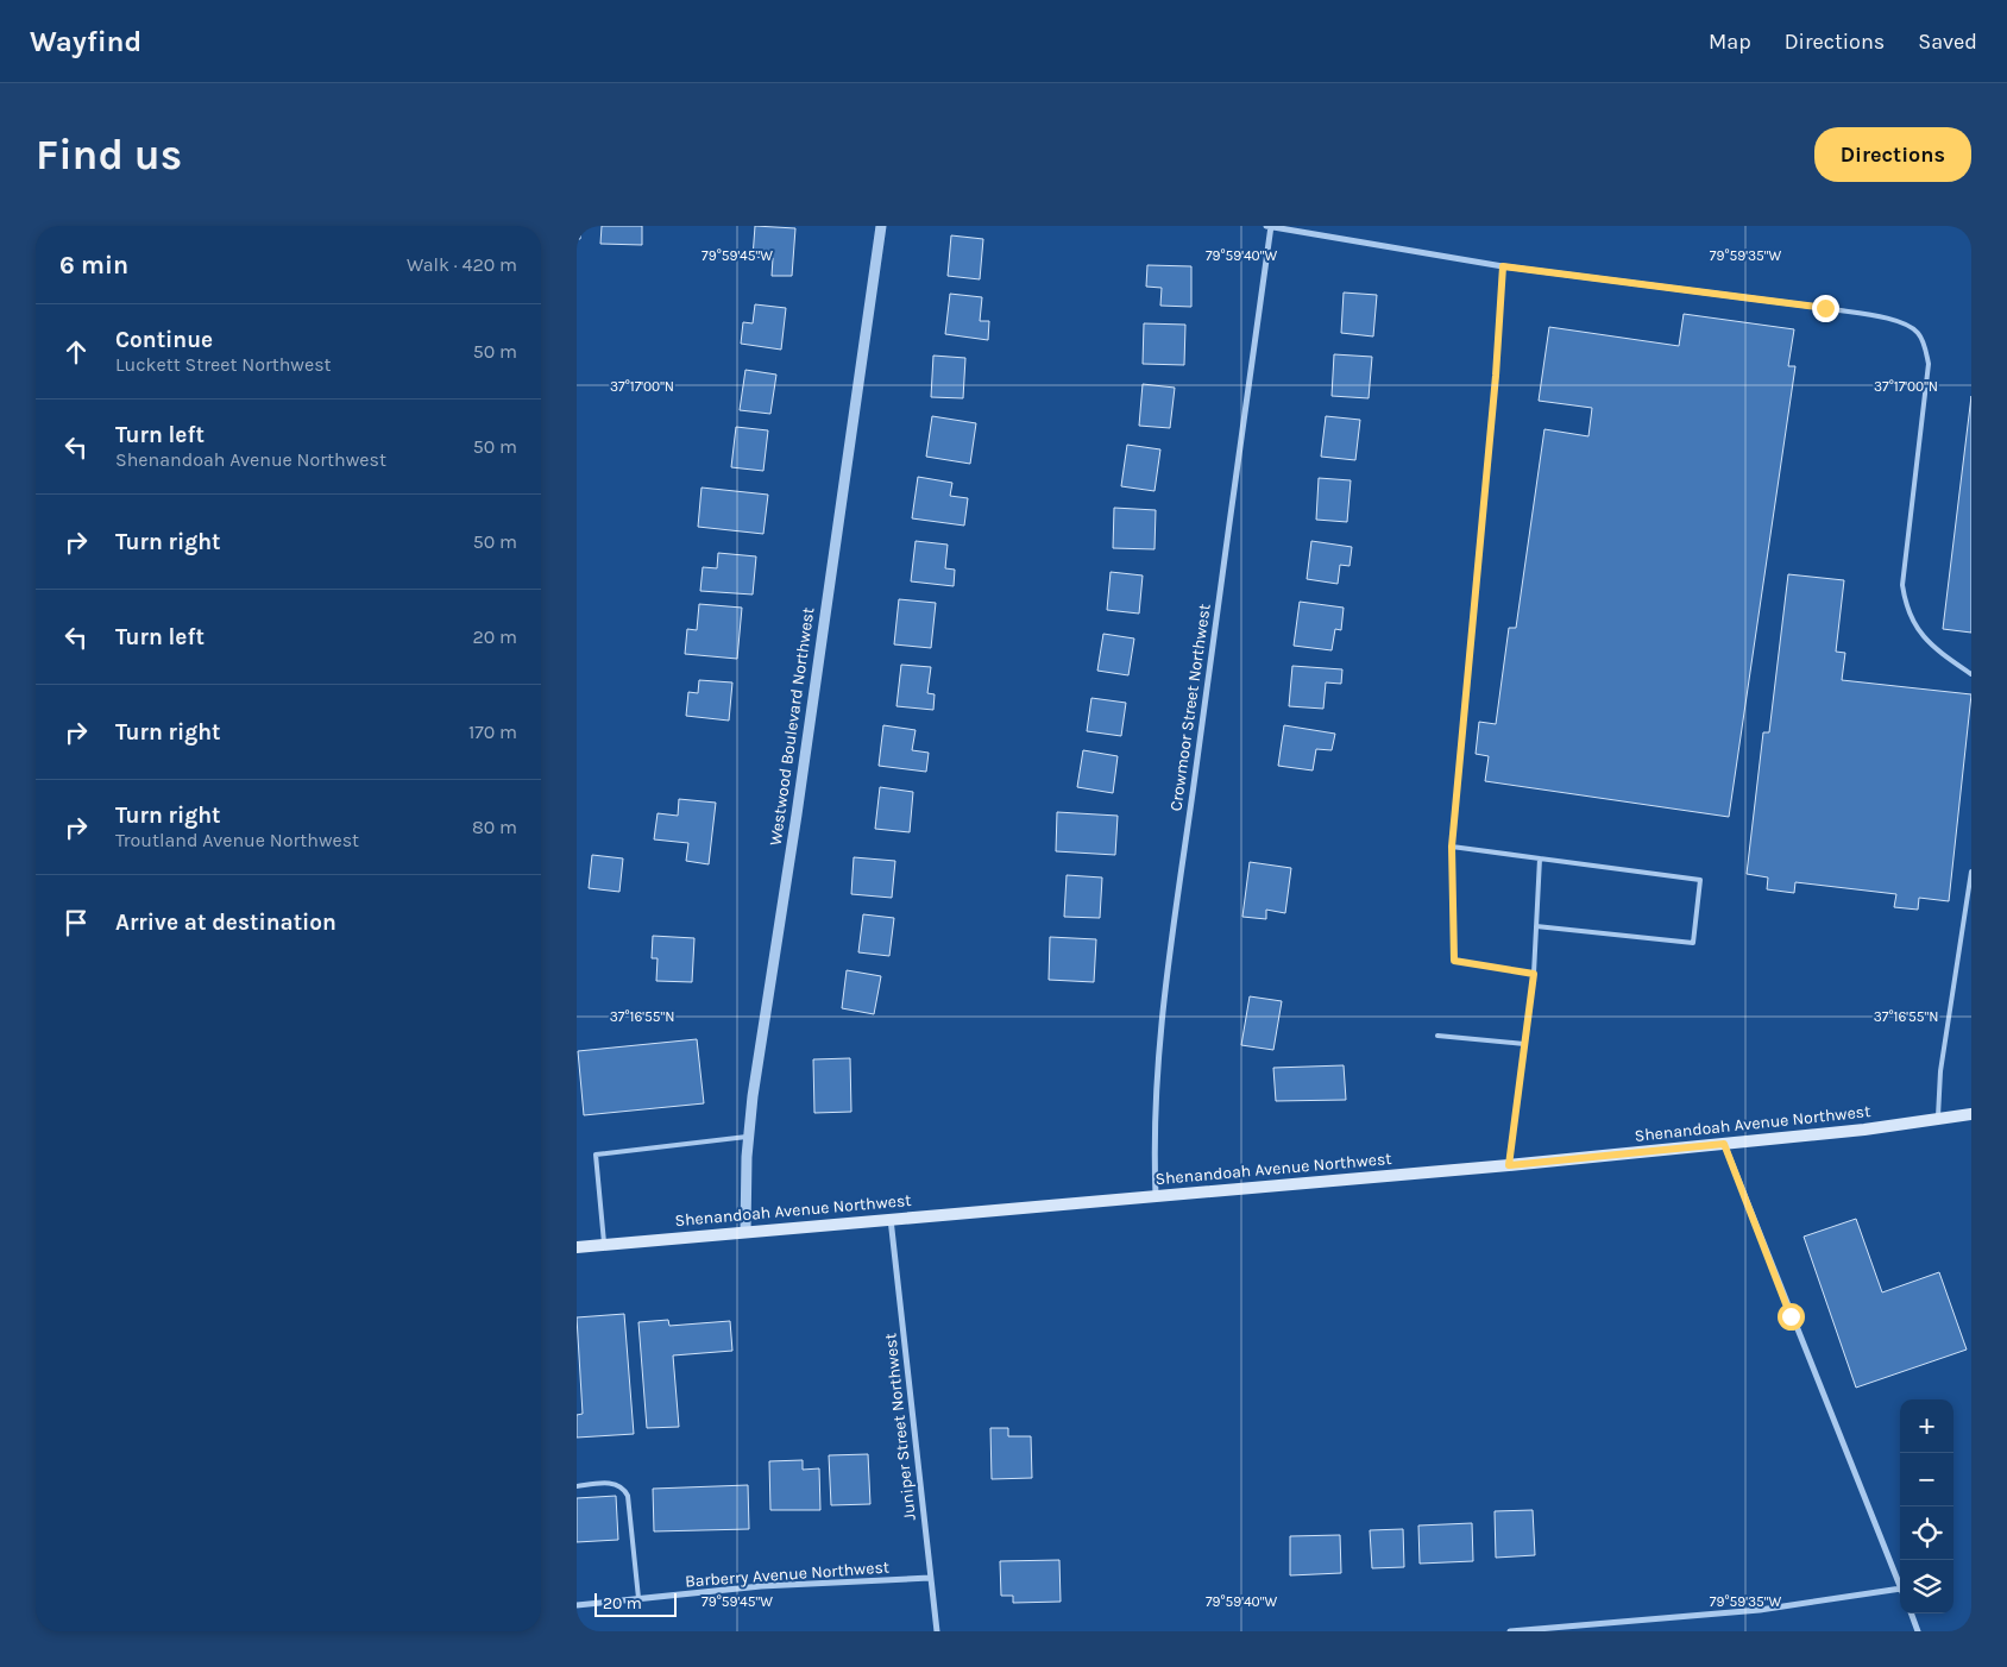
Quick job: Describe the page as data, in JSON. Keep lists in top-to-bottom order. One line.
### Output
{"streets":{"main road":["Shenandoah Avenue Northwest"],"street":["Crowmoor Street Northwest","Westwood Boulevard Northwest","Juniper Street Northwest","Barberry Avenue Northwest"]},"crossings":[["Crowmoor Street Northwest","Shenandoah Avenue Northwest"],["Westwood Boulevard Northwest","Shenandoah Avenue Northwest"],["Shenandoah Avenue Northwest","Juniper Street Northwest"],["Juniper Street Northwest","Barberry Avenue Northwest"]],"scale_bar":"20 m","page":{"header":"Wayfind","nav":["Map","Directions","Saved"],"buttons":"Directions","title":"Find us","heading":["6 min","Walk · 420 m"],"list":[["Continue","Luckett Street Northwest","50 m"],["Turn left","Shenandoah Avenue Northwest","50 m"],["Turn right","50 m"],["Turn left","20 m"],["Turn right","170 m"],["Turn right","Troutland Avenue Northwest","80 m"],"Arrive at destination"],"map_buttons":["+","−"],"scale":"20 m"},"coordinates":["79°59'45\"W","79°59'40\"W","79°59'35\"W","37°17'00\"N","37°16'55\"N"]}
